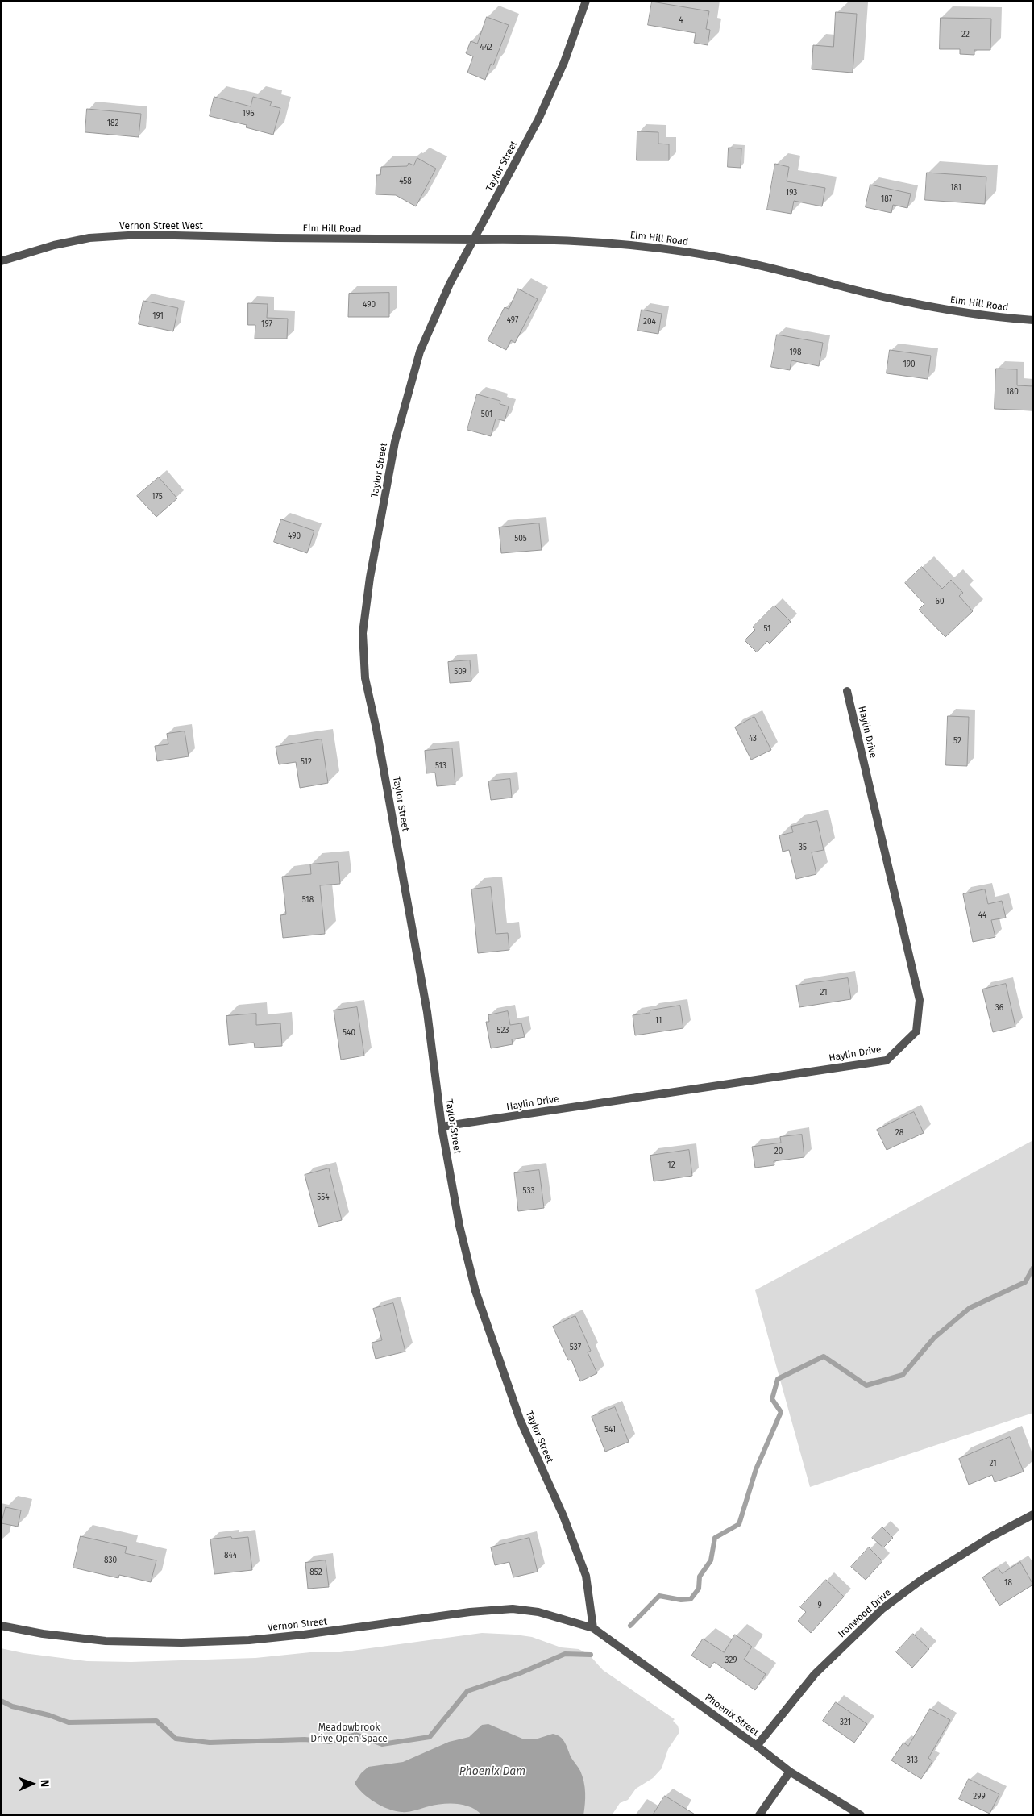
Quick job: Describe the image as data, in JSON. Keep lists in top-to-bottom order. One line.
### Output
{"streets":{"street":["Taylor Street","Vernon Street West","Elm Hill Road","Haylin Drive","Ironwood Drive","Vernon Street","Phoenix Street"]},"crossings":[["Taylor Street","Elm Hill Road"],["Taylor Street","Haylin Drive"],["Taylor Street","Vernon Street"],["Taylor Street","Phoenix Street"],["Vernon Street West","Elm Hill Road"],["Ironwood Drive","Phoenix Street"],["Vernon Street","Phoenix Street"]],"water":["Phoenix Dam"],"parks":["Meadowbrook Drive Open Space"],"house_numbers":["4","22","442","196","182","458","181","193","187","490","191","497","204","197","198","190","180","501","175","490","505","60","51","509","43","52","512","513","35","518","44","21","36","11","523","540","28","20","12","533","554","537","541","21","844","830","852","18","9","329","321","313","299"],"north":"right"}
